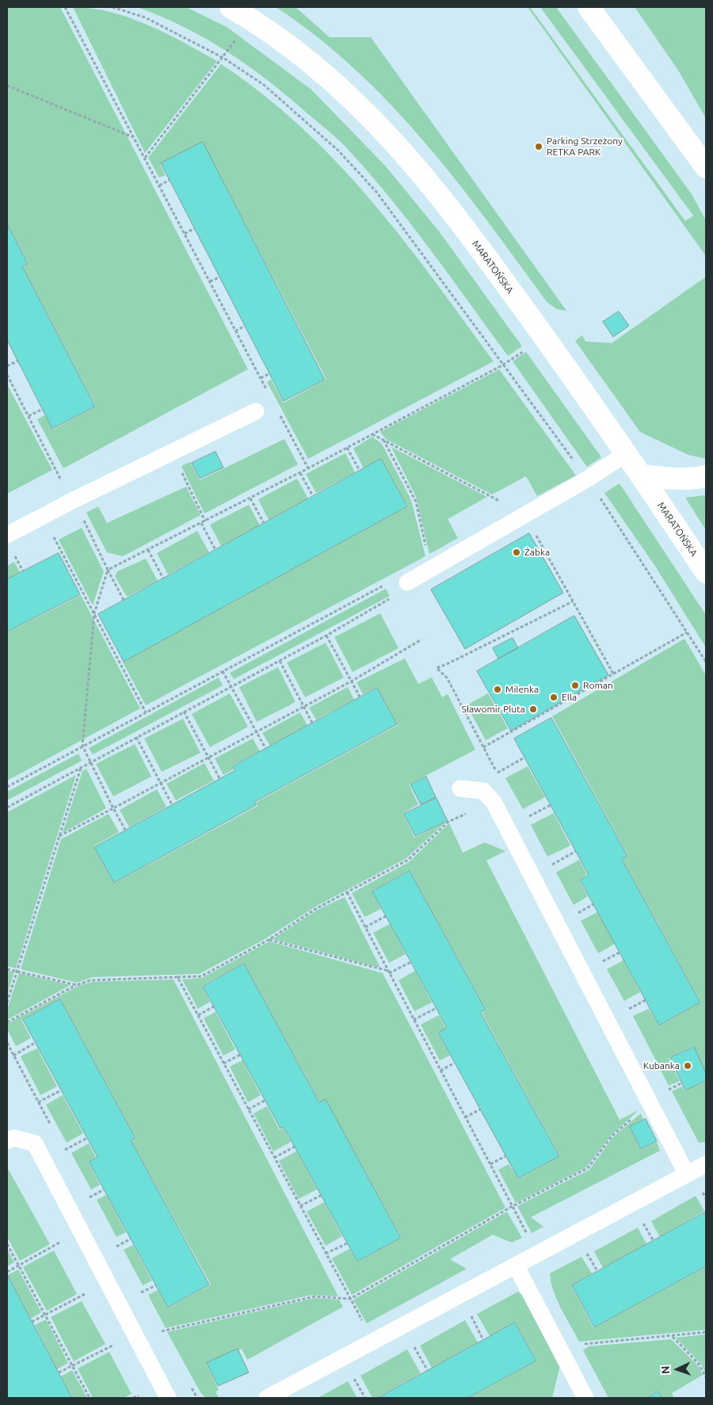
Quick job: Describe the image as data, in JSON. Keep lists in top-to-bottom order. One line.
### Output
{"streets":{"street":["MARATOŃSKA"]},"places":["Parking Strzeżony RETKA PARK","Żabka","Roman","Milenka","Ella","Sławomir Pluta","Kubanka"],"north":"left"}
